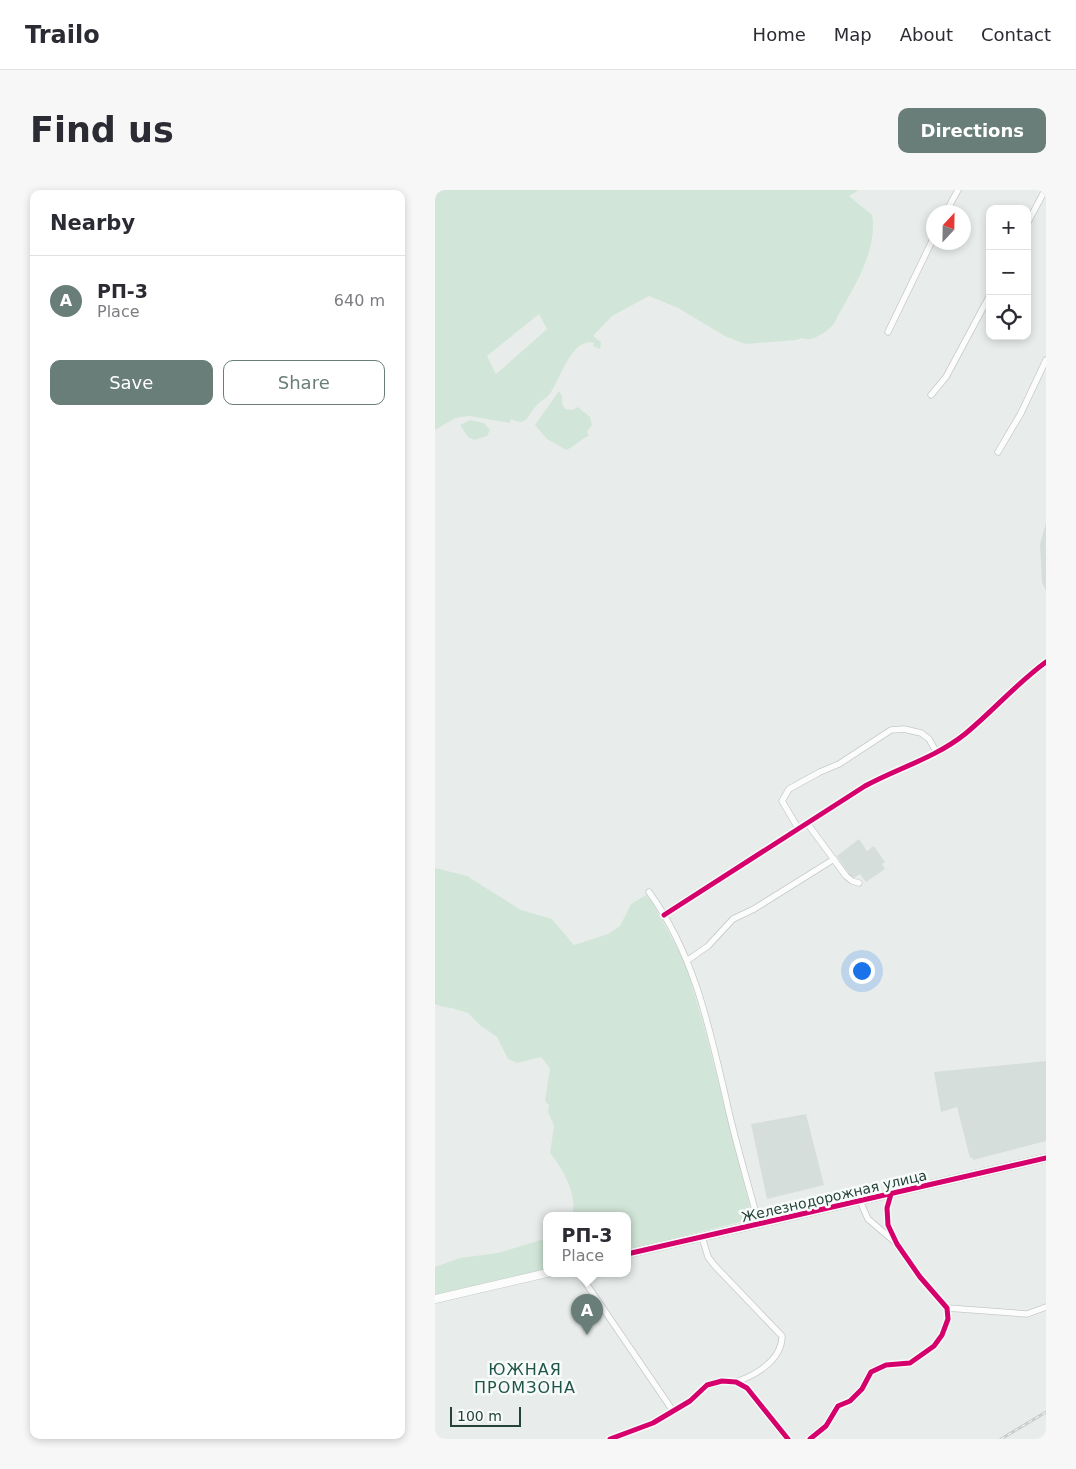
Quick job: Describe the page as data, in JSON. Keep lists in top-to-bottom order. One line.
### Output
{"streets":{"street":["Железнодорожная улица"]},"districts":["ЮЖНАЯ ПРОМЗОНА"],"scale_bar":"100 m","north":"top","page":{"header":"Trailo","nav":["Home","Map","About","Contact"],"buttons":["Directions",["Save","Share"]],"title":"Find us","heading":"Nearby","map_buttons":["+","−"],"list":[{"mark":"A","name":"РП-3","note":"Place","value":"640 m"}],"popup":["РП-3","Place"],"pins":"A","scale":"100 m"}}
